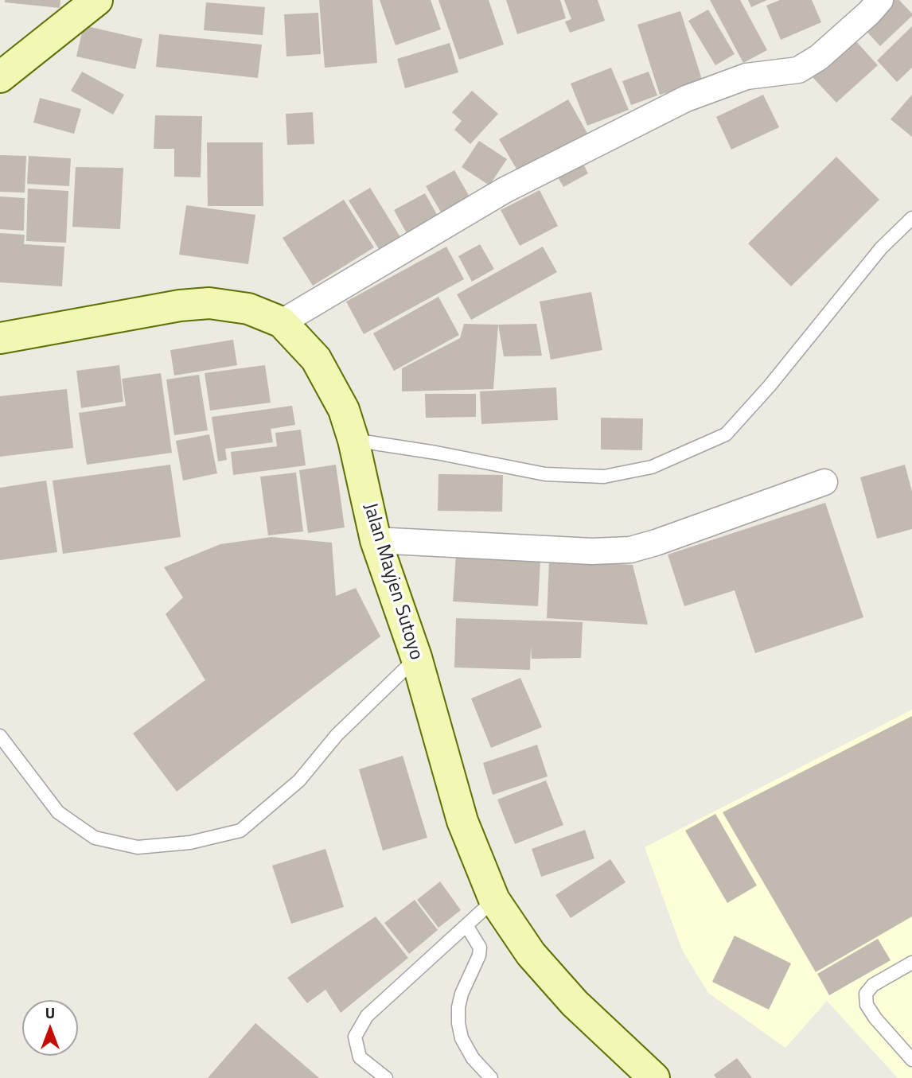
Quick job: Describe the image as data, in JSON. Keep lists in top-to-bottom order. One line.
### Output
{"streets":{"main road":["Jalan Mayjen Sutoyo"]},"north":"top"}
